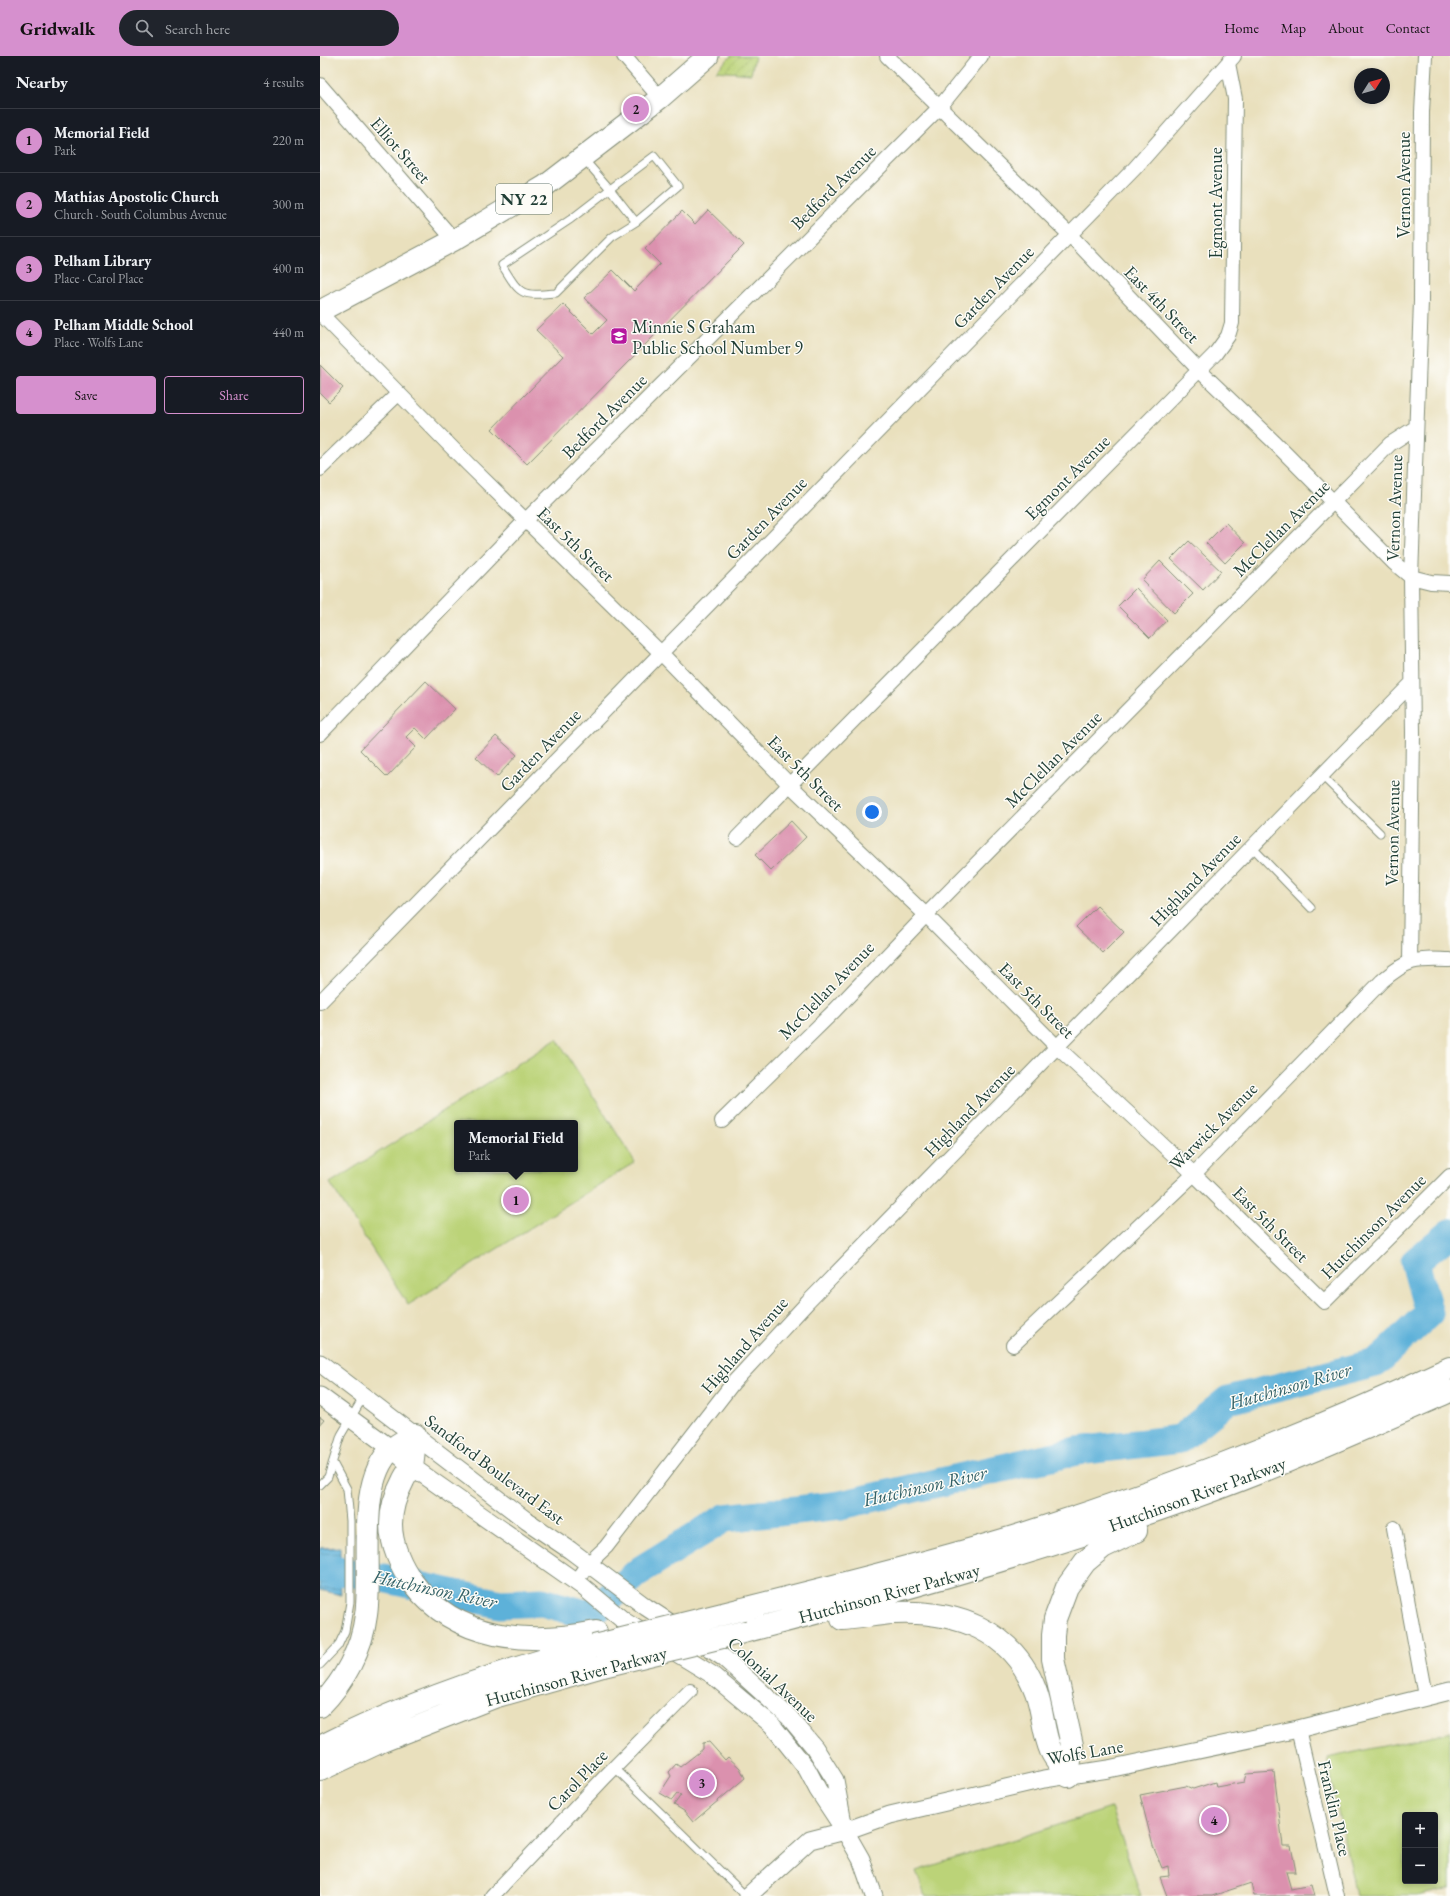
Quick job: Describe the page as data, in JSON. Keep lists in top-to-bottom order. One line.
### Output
{"streets":{"highway":["Hutchinson River Parkway"],"main road":["NY 22"],"street":["Elliot Street","Vernon Avenue","Bedford Avenue","Egmont Avenue","Garden Avenue","East 4th Street","McClellan Avenue","East 5th Street","Highland Avenue","Warwick Avenue","Hutchinson Avenue","Sandford Boulevard East","Colonial Avenue","Wolfs Lane","Carol Place","Franklin Place"]},"crossings":[["Elliot Street","NY 22"],["Vernon Avenue","East 4th Street"],["Vernon Avenue","McClellan Avenue"],["Vernon Avenue","Highland Avenue"],["Vernon Avenue","Warwick Avenue"],["Bedford Avenue","East 4th Street"],["Bedford Avenue","East 5th Street"],["NY 22","East 5th Street"],["Egmont Avenue","Garden Avenue"],["Egmont Avenue","East 4th Street"],["Egmont Avenue","East 5th Street"],["Garden Avenue","East 4th Street"],["Garden Avenue","East 5th Street"],["East 4th Street","McClellan Avenue"],["McClellan Avenue","East 5th Street"],["East 5th Street","Highland Avenue"],["East 5th Street","Warwick Avenue"],["East 5th Street","Hutchinson Avenue"],["Highland Avenue","Sandford Boulevard East"],["Highland Avenue","Colonial Avenue"],["Sandford Boulevard East","Colonial Avenue"],["Colonial Avenue","Wolfs Lane"],["Wolfs Lane","Franklin Place"]],"water":["Hutchinson River"],"places":{"school or university":["Minnie S Graham Public School Number 9"]},"north":"top right","page":{"header":"Gridwalk","search":"Search here","nav":["Home","Map","About","Contact"],"heading":["Nearby","4 results"],"pins":["2","1","3","4"],"list":[{"mark":"1","name":"Memorial Field","note":"Park","value":"220 m"},{"mark":"2","name":"Mathias Apostolic Church","note":"Church · South Columbus Avenue","value":"300 m"},{"mark":"3","name":"Pelham Library","note":"Place · Carol Place","value":"400 m"},{"mark":"4","name":"Pelham Middle School","note":"Place · Wolfs Lane","value":"440 m"}],"buttons":["Save","Share"],"popup":["Memorial Field","Park"],"map_buttons":["+","−"]}}
